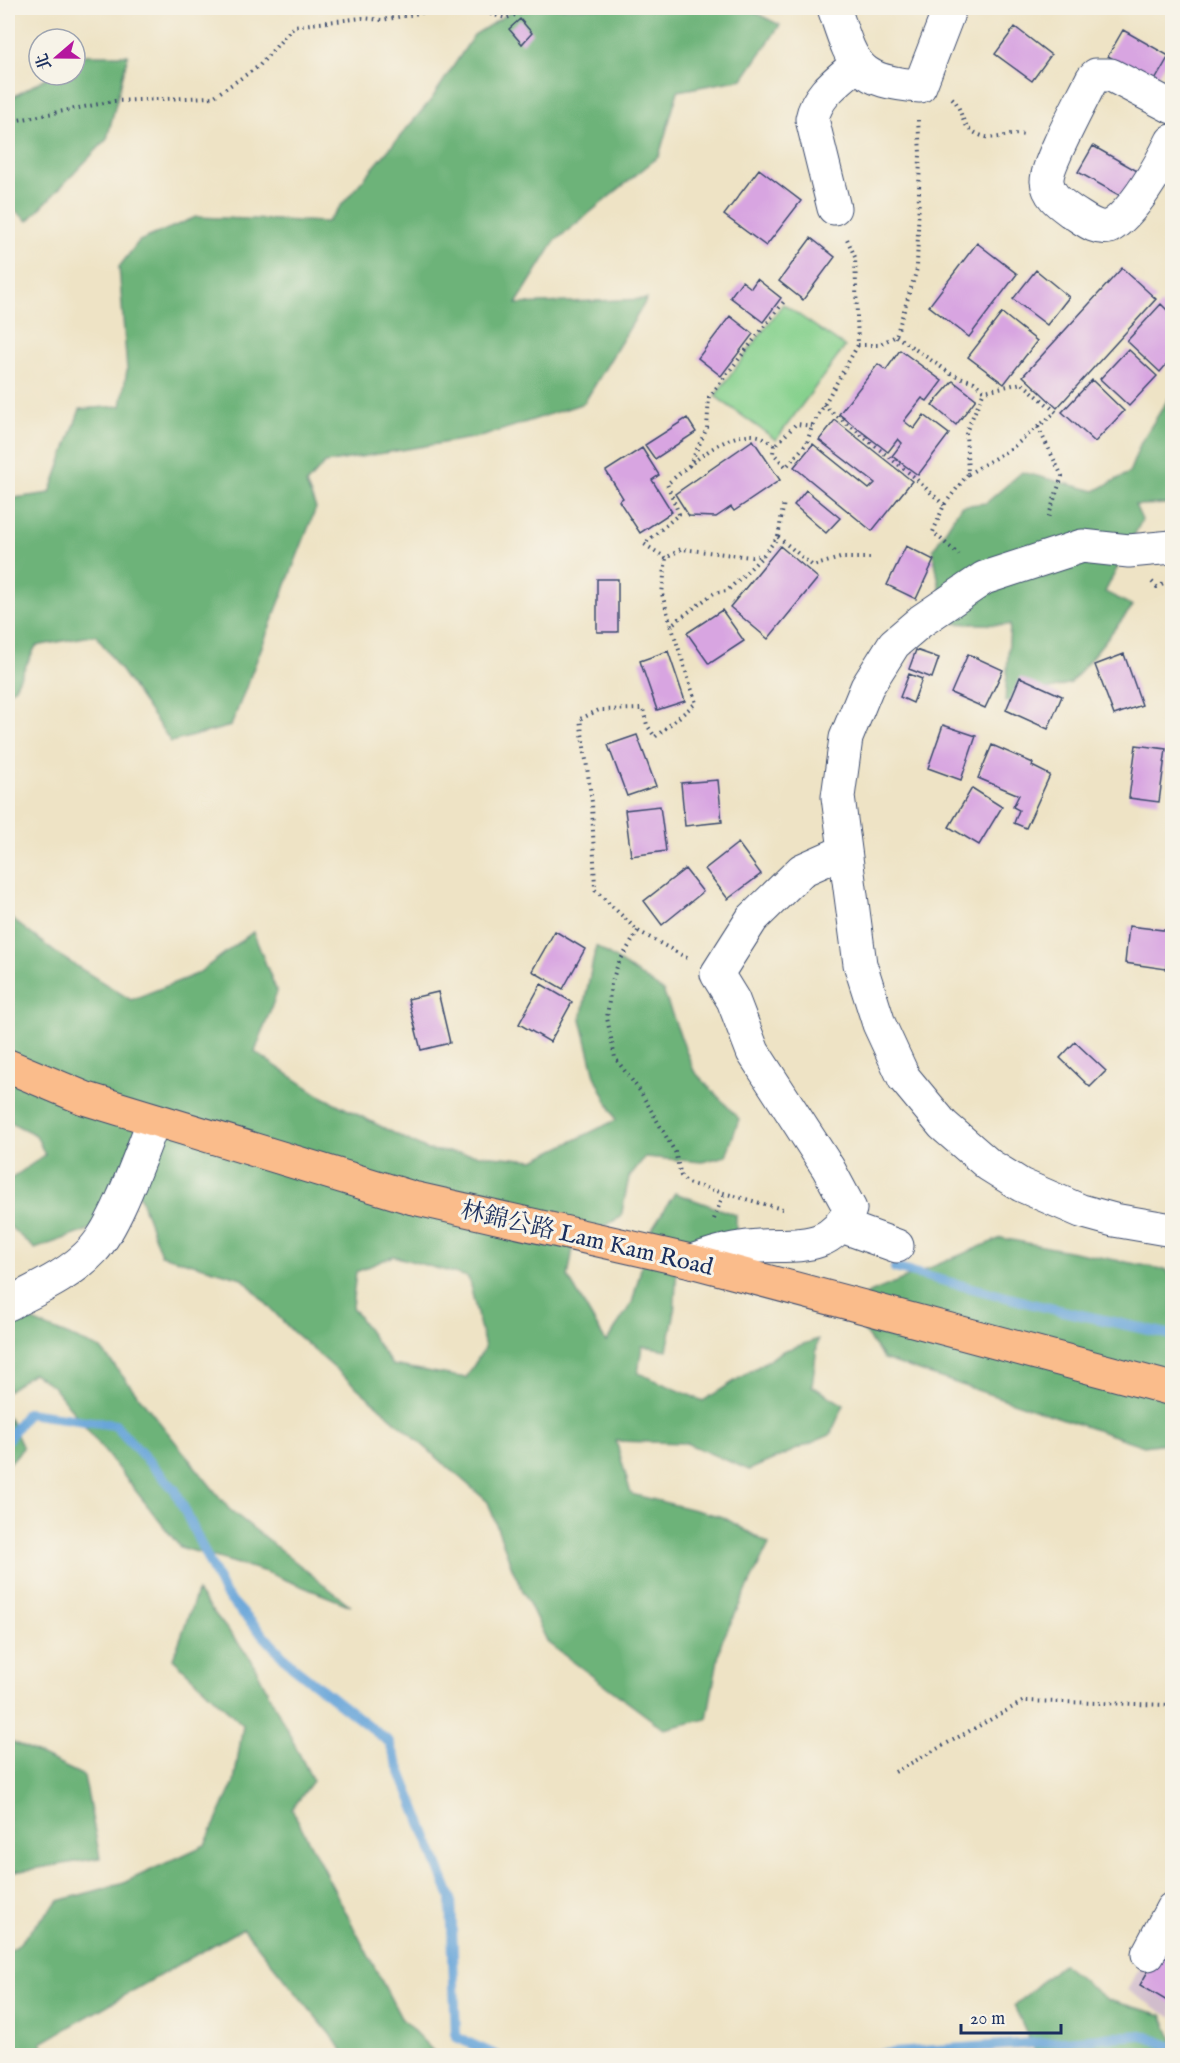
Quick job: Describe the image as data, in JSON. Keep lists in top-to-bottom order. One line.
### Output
{"streets":{"main road":["林錦公路 Lam Kam Road"]},"scale_bar":"20 m","north":"left"}
